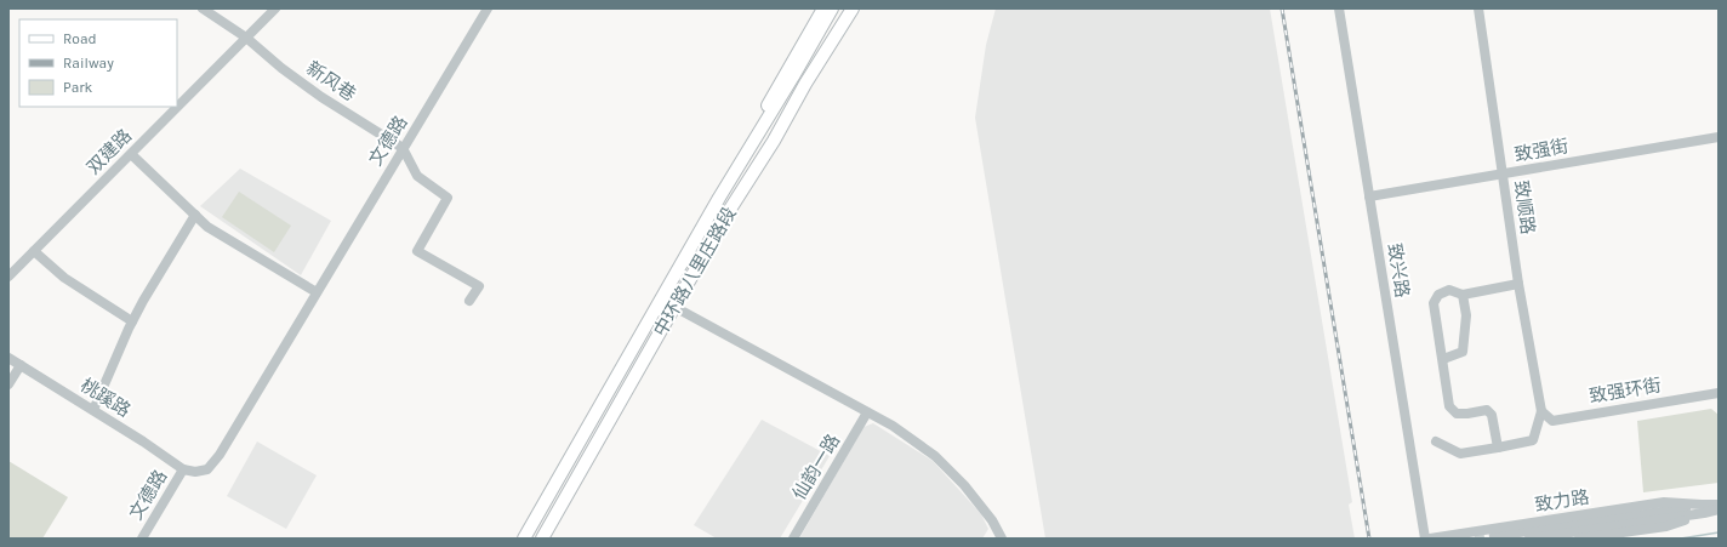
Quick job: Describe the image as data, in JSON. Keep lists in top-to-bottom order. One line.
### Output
{"streets":{"main road":["中环路八里庄路段"],"street":["新风巷","文德路","致强街","双建路","致顺路","致兴路","致强环街","桃蹊路","仙韵一路","致力路"]},"crossings":[["新风巷","文德路"],["新风巷","双建路"],["文德路","桃蹊路"],["致强街","致顺路"],["致强街","致兴路"],["致顺路","致强环街"]],"legend":["Road","Railway","Park"]}
